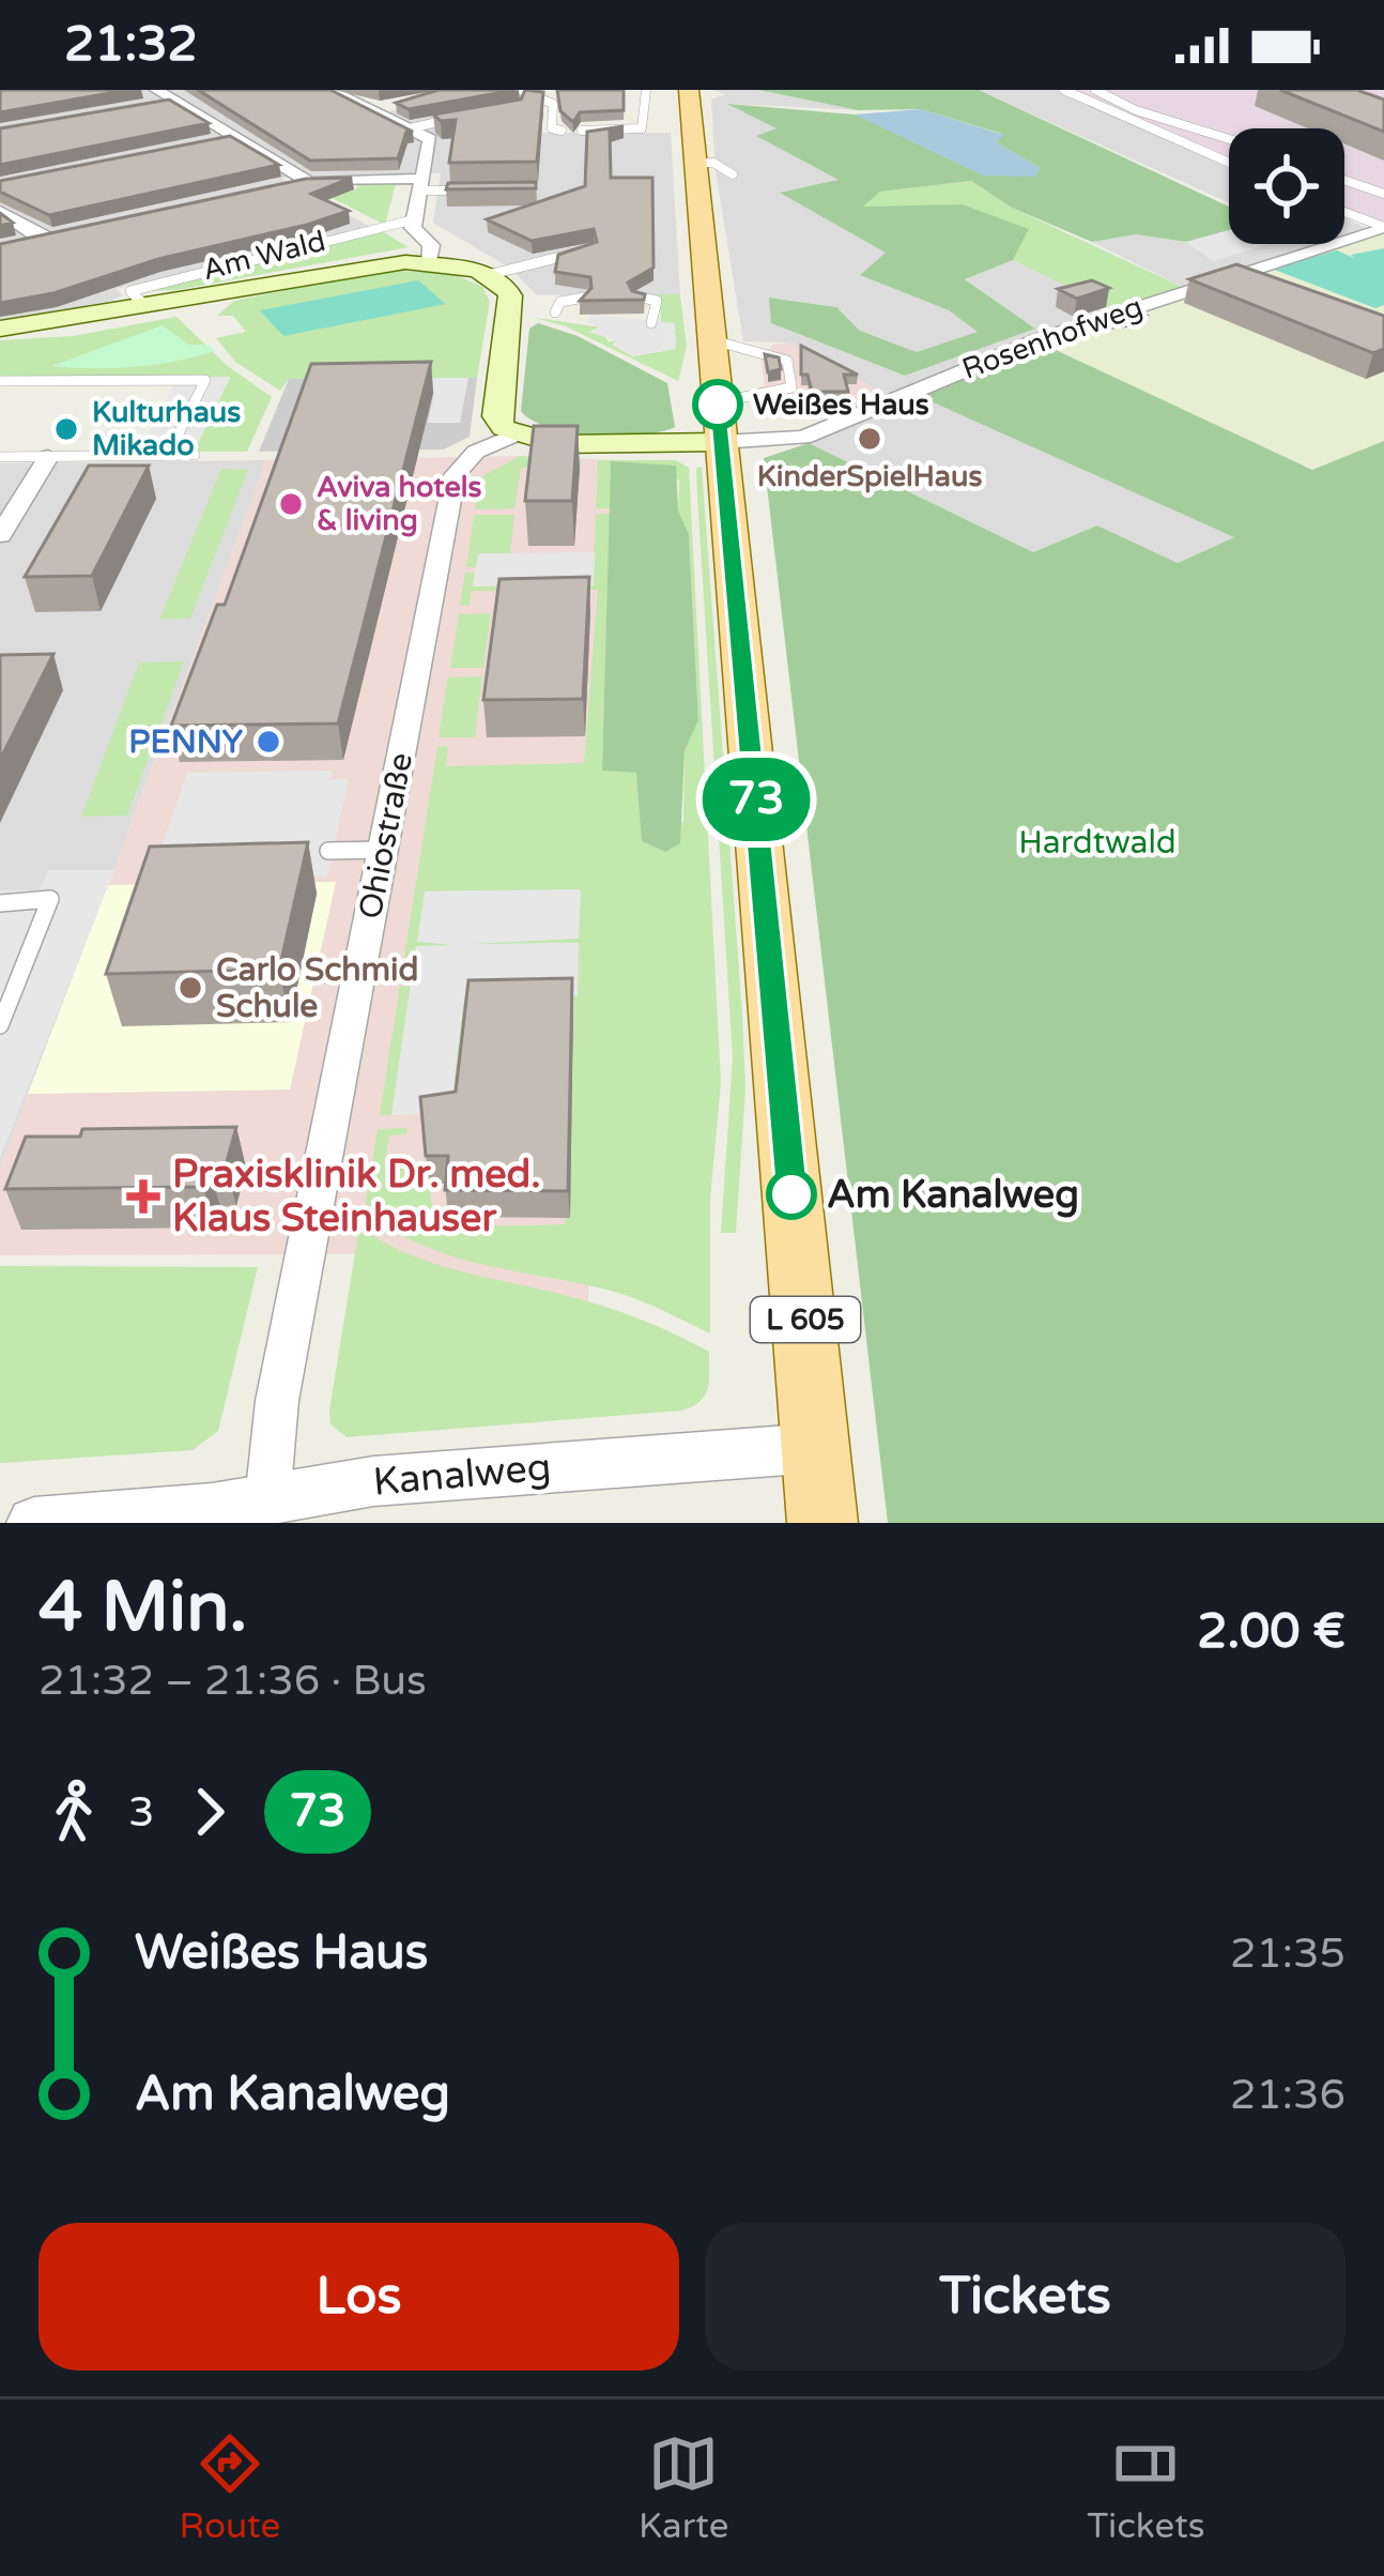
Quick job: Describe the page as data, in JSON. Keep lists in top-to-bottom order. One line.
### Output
{"streets":{"main road":["Am Wald","L 605"],"street":["Rosenhofweg","Ohiostraße","Kanalweg"]},"crossings":[["Rosenhofweg","L 605"],["Ohiostraße","Kanalweg"],["L 605","Kanalweg"]],"parks":["Hardtwald"],"places":{"other":["Weißes Haus","Kulturhaus Mikado","KinderSpielHaus","Aviva hotels & living","PENNY","Carlo Schmid Schule","Am Kanalweg"],"health":["Praxisklinik Dr. med. Klaus Steinhauser"]},"lines":["bus line 73"],"page":{"status":"21:32","on_map":"73","heading":["4 Min.","21:32 – 21:36 · Bus","2.00 €"],"legs":["3","73"],"list":[{"name":"Weißes Haus","value":"21:35"},{"name":"Am Kanalweg","value":"21:36"}],"buttons":["Los","Tickets"],"tabs":["Route","Karte","Tickets"]}}
